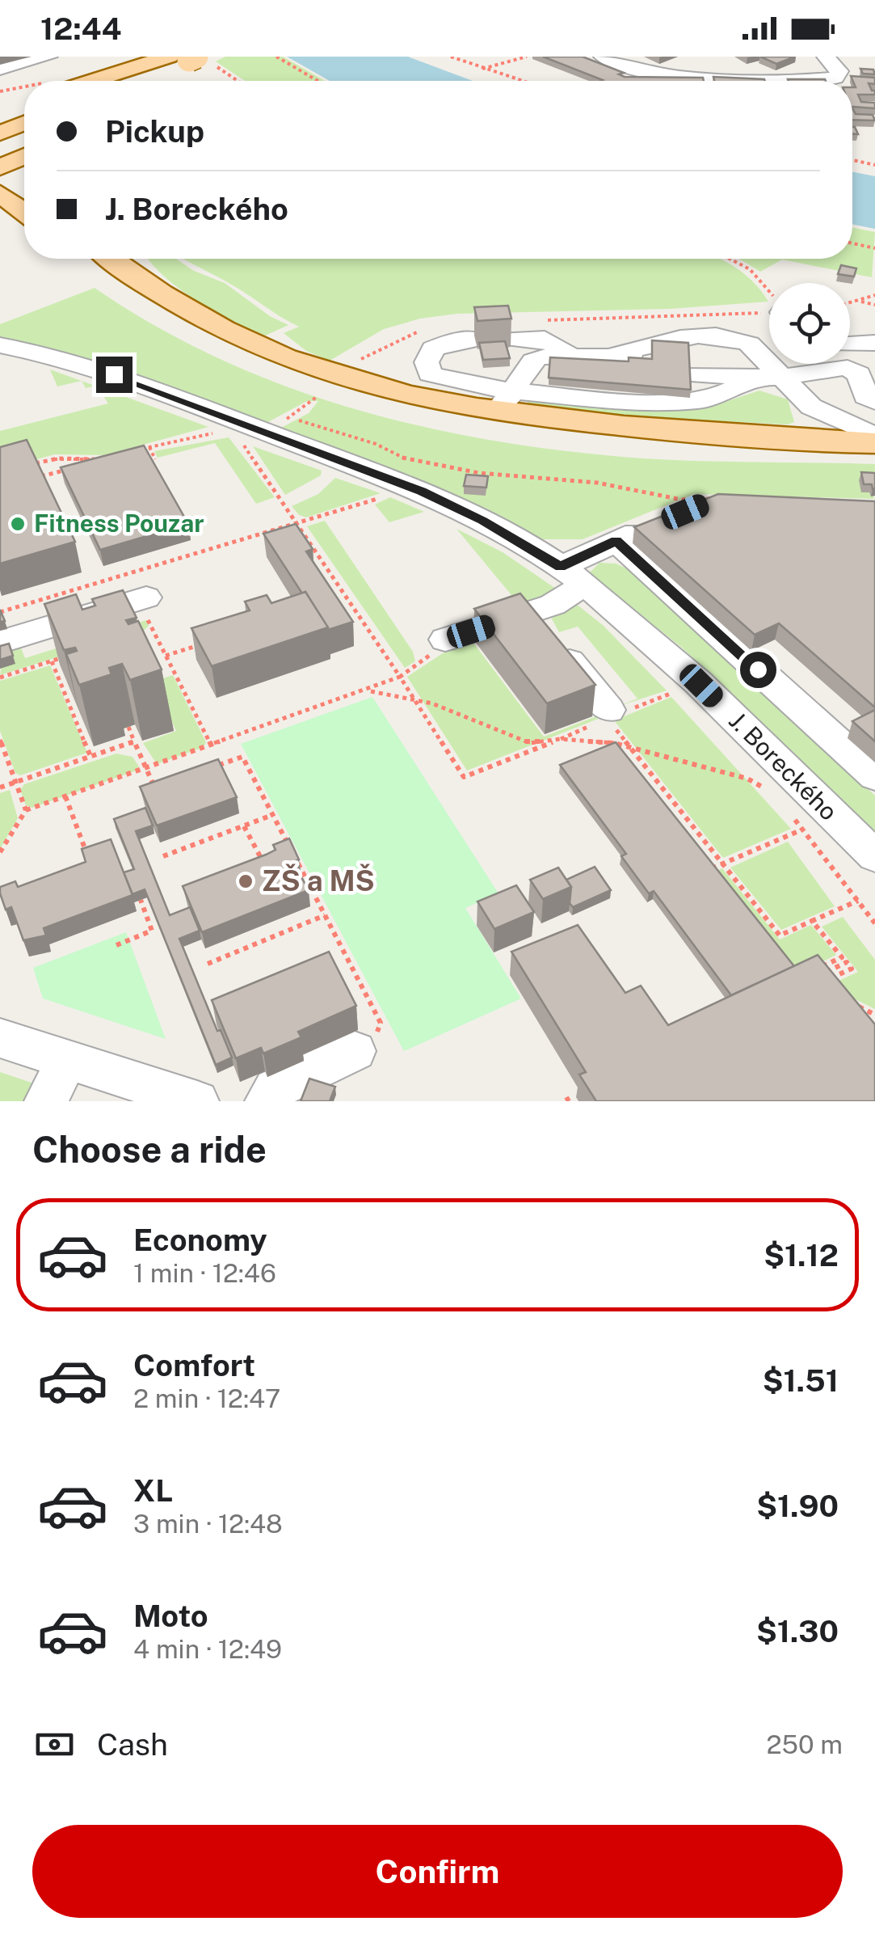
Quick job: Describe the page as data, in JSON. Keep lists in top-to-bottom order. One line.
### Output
{"streets":{"street":["J. Boreckého"]},"places":["Fitness Pouzar","ZŠ a MŠ"],"page":{"status":"12:44","banner":["Pickup","J. Boreckého"],"heading":"Choose a ride","list":[{"name":"Economy","note":"1 min · 12:46","value":"$1.12"},{"name":"Comfort","note":"2 min · 12:47","value":"$1.51"},{"name":"XL","note":"3 min · 12:48","value":"$1.90"},{"name":"Moto","note":"4 min · 12:49","value":"$1.30"}],"pay":["Cash","250 m"],"buttons":"Confirm"}}
